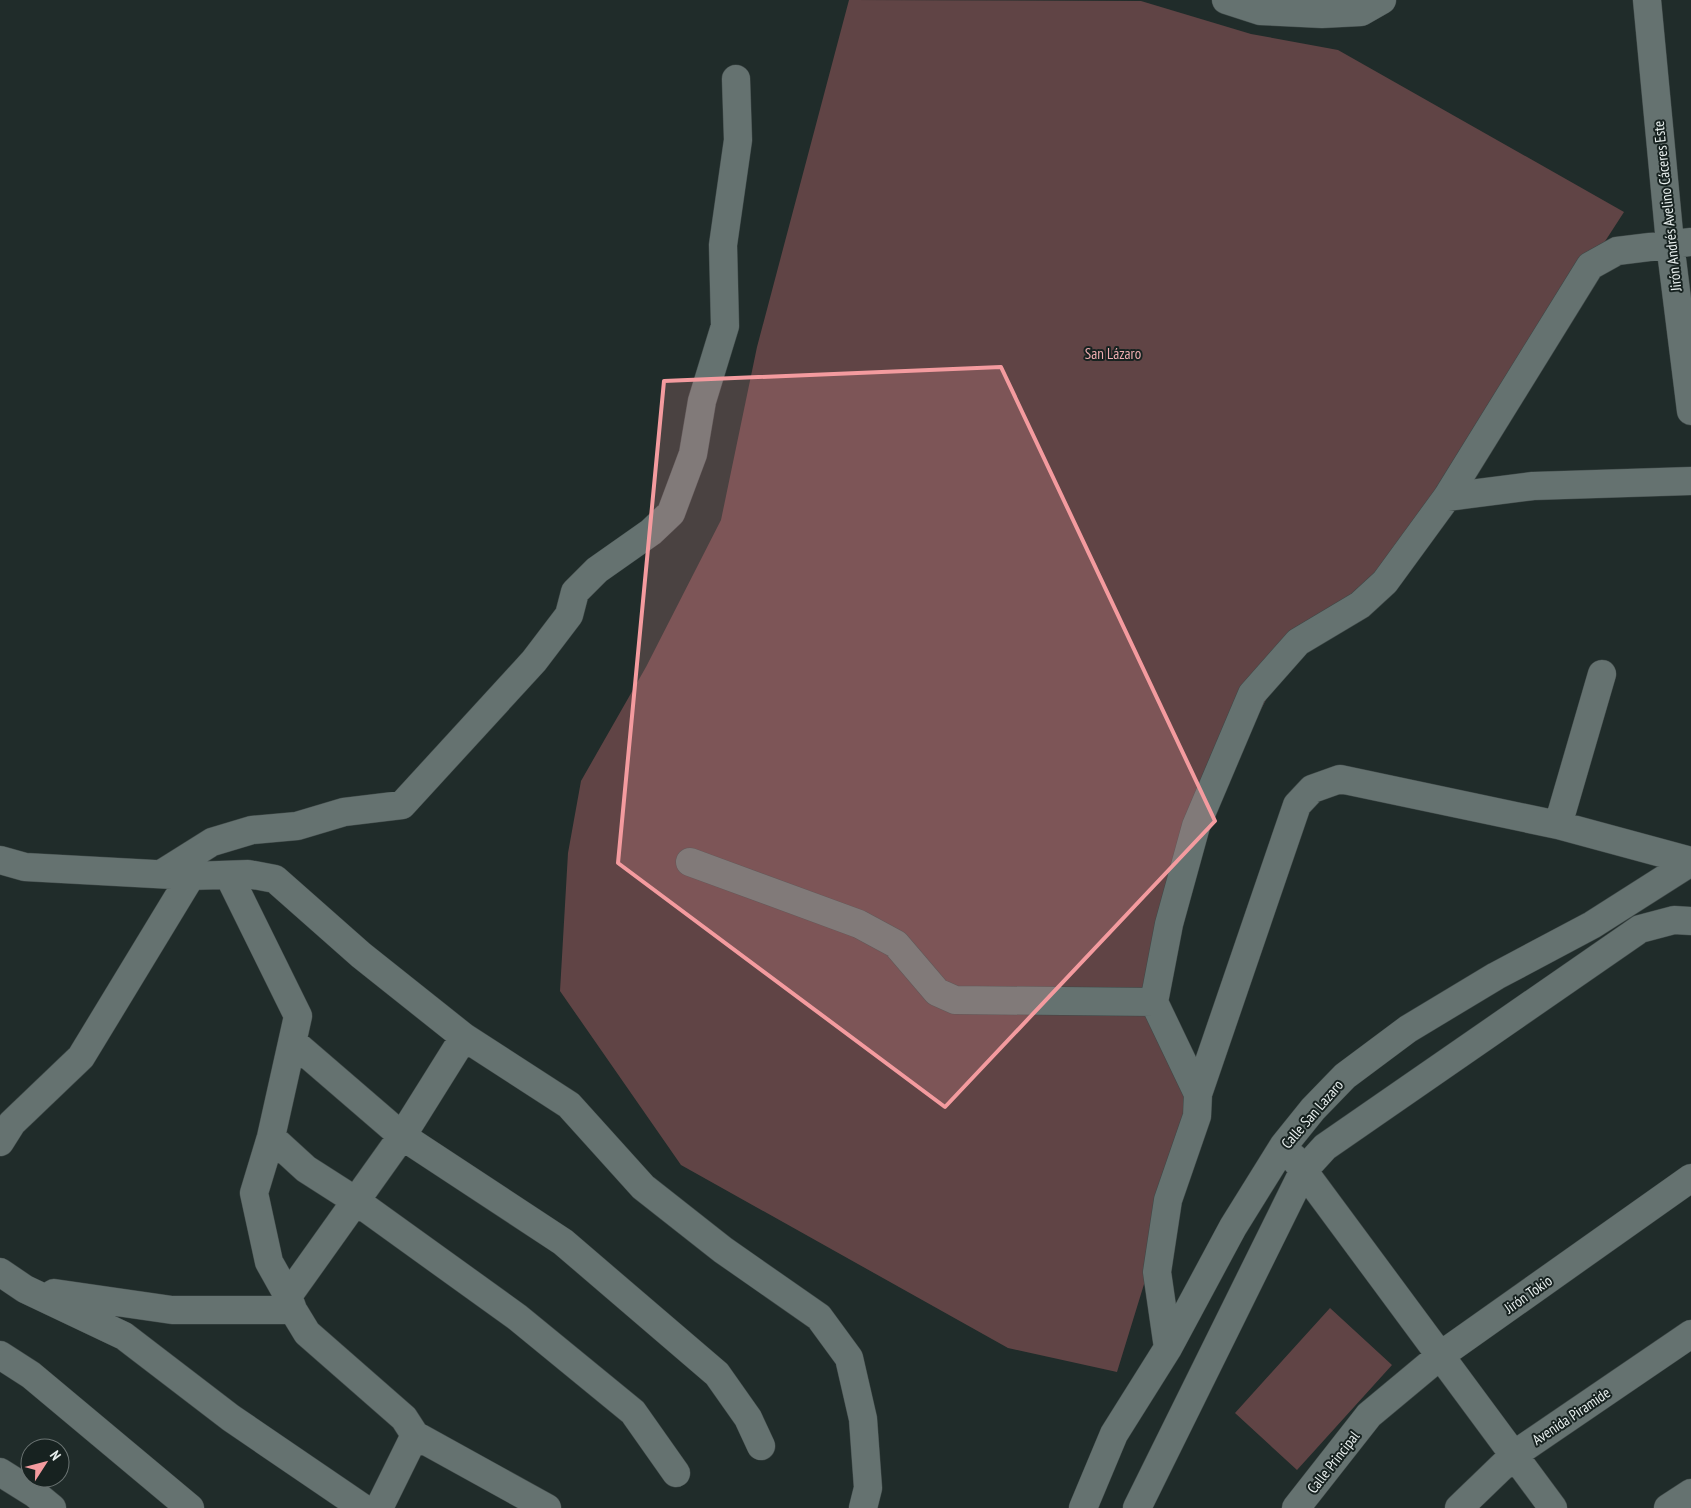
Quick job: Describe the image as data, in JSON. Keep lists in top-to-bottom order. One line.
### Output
{"streets":{"street":["Jirón Andrés Avelino Cáceres Este","Calle San Lazaro","Jirón Tokio","Avenida Piramide","Calle Principal"]},"crossings":[["Jirón Tokio","Calle Principal"]],"parks":["San Lázaro"],"north":"top right"}
